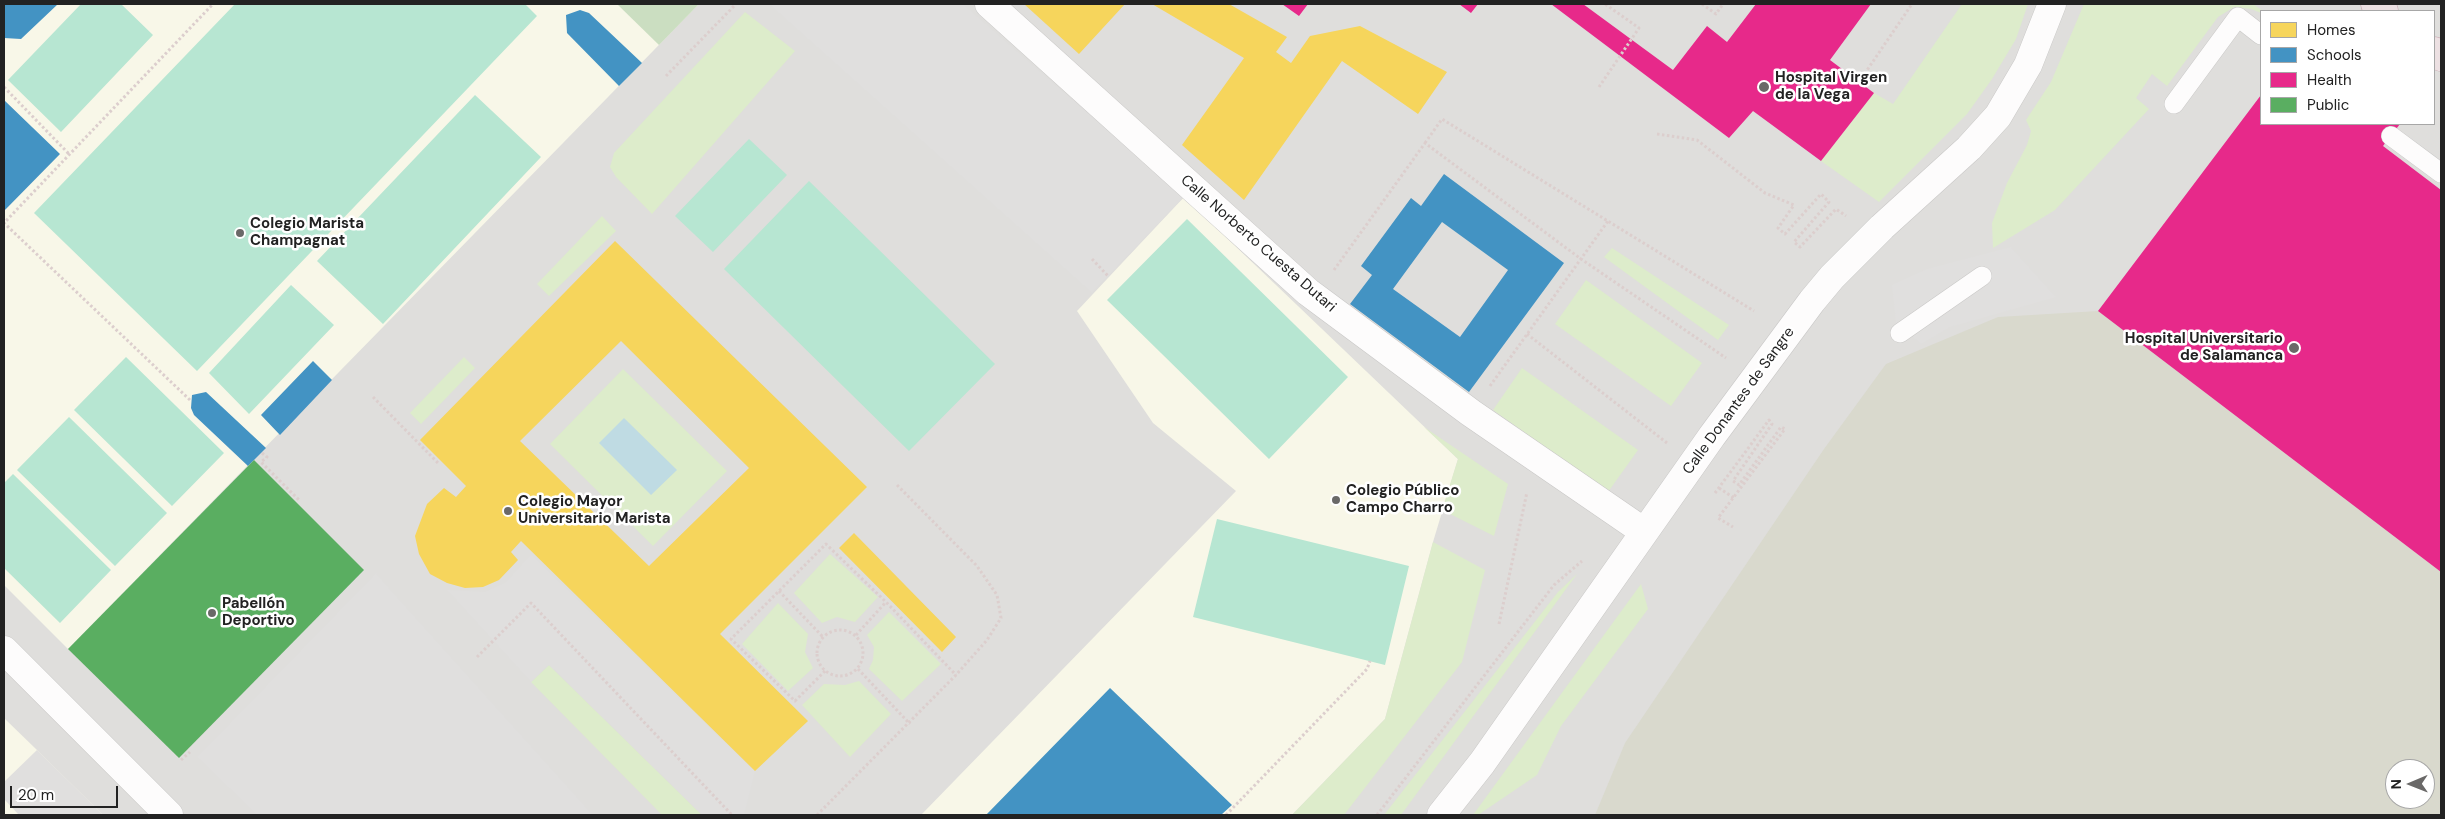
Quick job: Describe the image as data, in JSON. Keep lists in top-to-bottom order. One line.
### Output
{"streets":{"street":["Calle Norberto Cuesta Dutari","Calle Donantes de Sangre"]},"crossings":[["Calle Norberto Cuesta Dutari","Calle Donantes de Sangre"]],"places":["Hospital Virgen de la Vega","Colegio Marista Champagnat","Hospital Universitario de Salamanca","Colegio Público Campo Charro","Colegio Mayor Universitario Marista","Pabellón Deportivo"],"legend":["Homes","Schools","Health","Public"],"scale_bar":"20 m","north":"left"}
